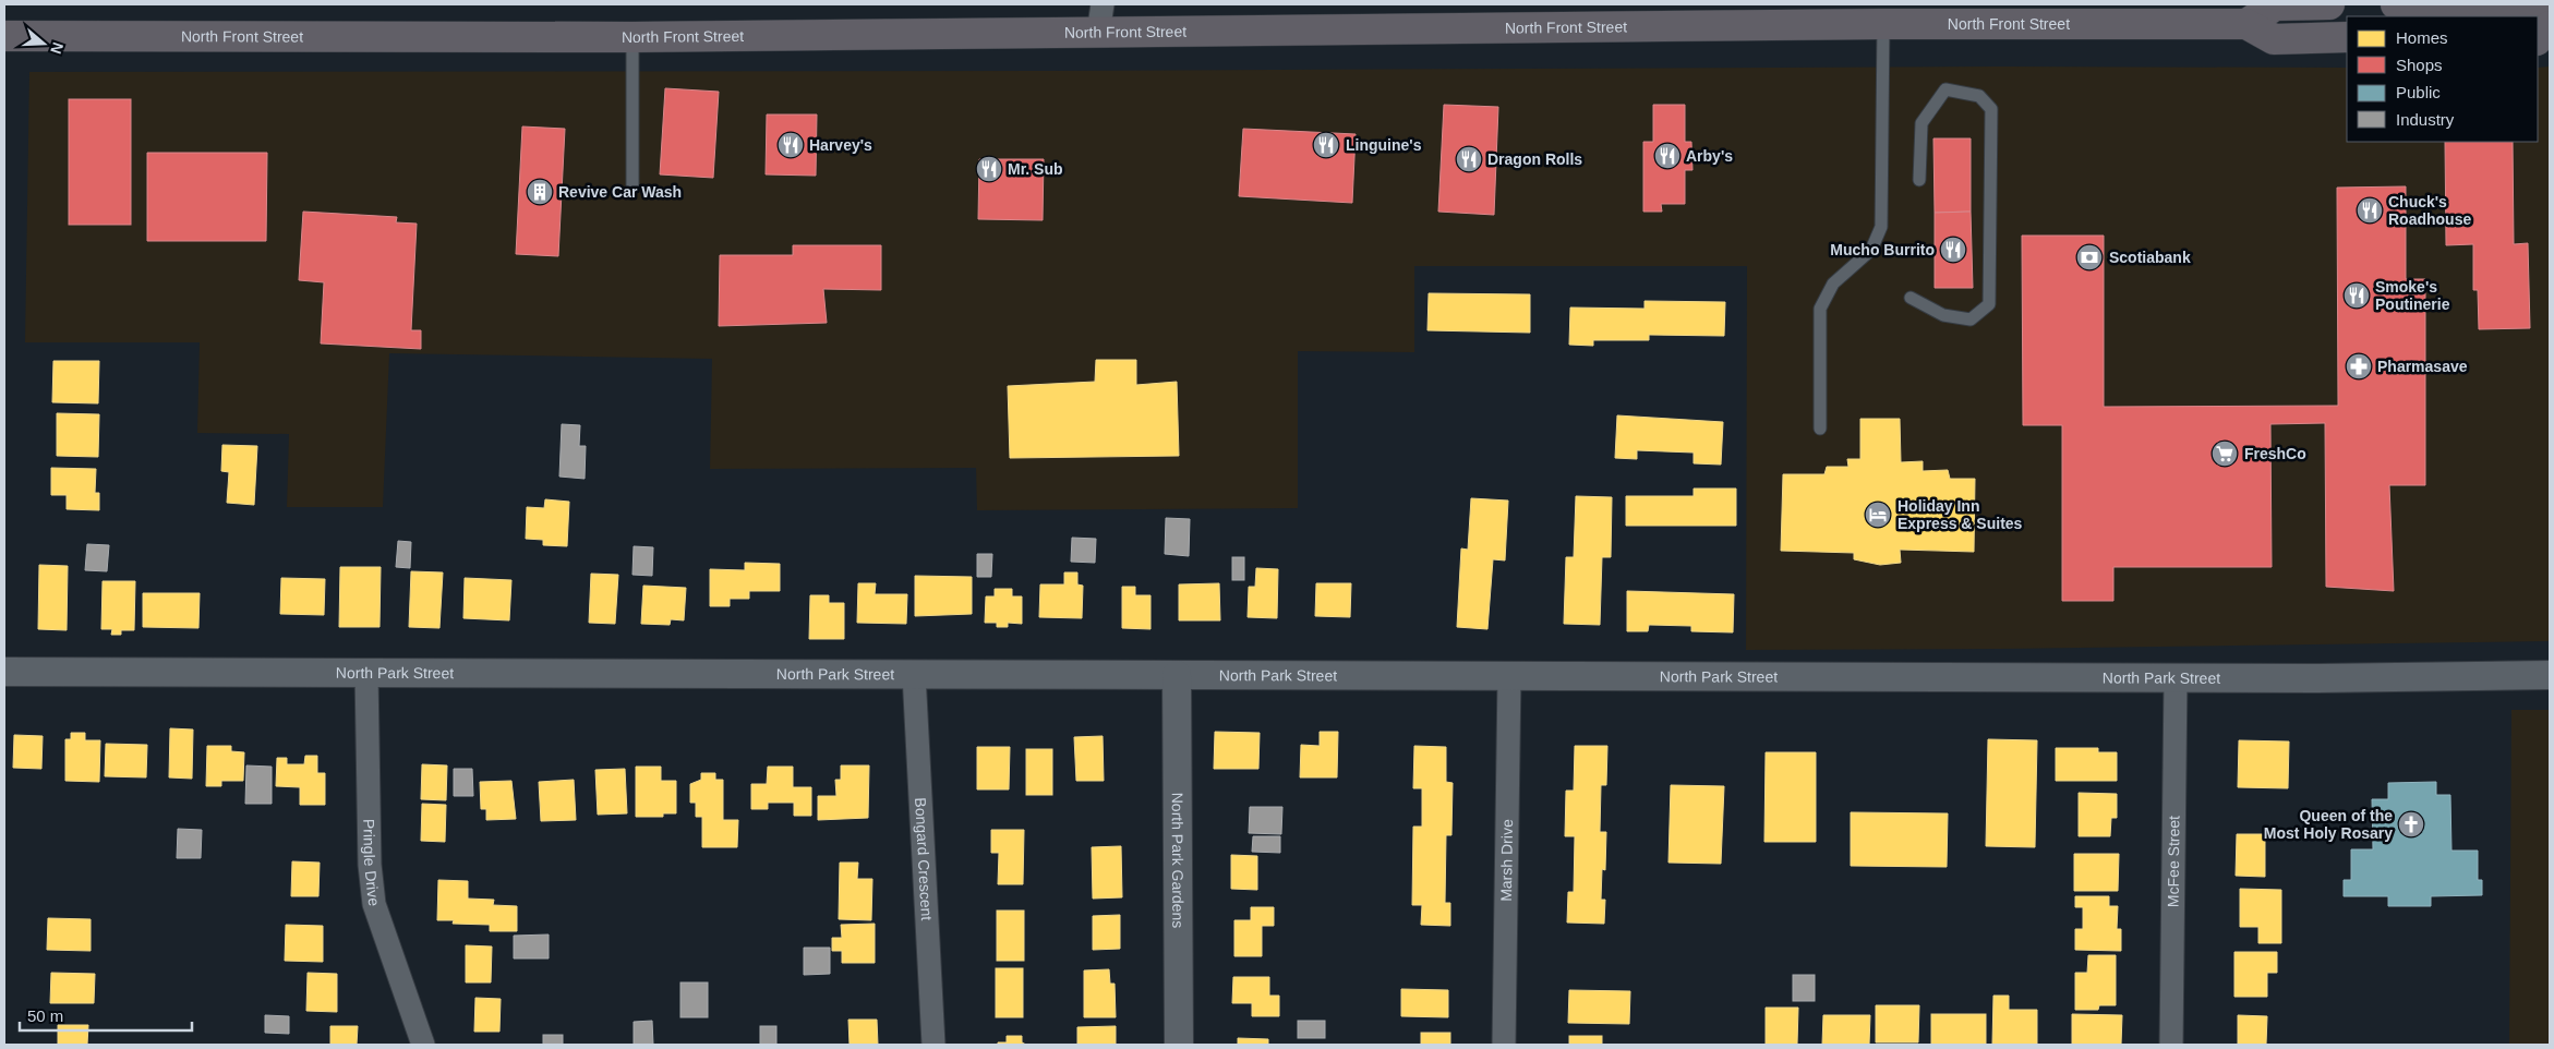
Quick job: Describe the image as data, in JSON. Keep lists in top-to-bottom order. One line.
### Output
{"streets":{"main road":["North Front Street"],"street":["North Park Street","Bongard Crescent","North Park Gardens","Marsh Drive","McFee Street","Pringle Drive"]},"crossings":[["North Park Street","Bongard Crescent"],["North Park Street","North Park Gardens"],["North Park Street","Marsh Drive"],["North Park Street","McFee Street"],["North Park Street","Pringle Drive"]],"places":{"restaurant":["Harvey's","Linguine's","Arby's","Dragon Rolls","Mr. Sub","Chuck's Roadhouse","Mucho Burrito","Smoke's Poutinerie"],"building":["Revive Car Wash"],"bank":["Scotiabank"],"pharmacy":["Pharmasave"],"supermarket":["FreshCo"],"hotel":["Holiday Inn Express & Suites"],"church":["Queen of the Most Holy Rosary"]},"legend":["Homes","Shops","Public","Industry"],"scale_bar":"50 m","north":"right"}
